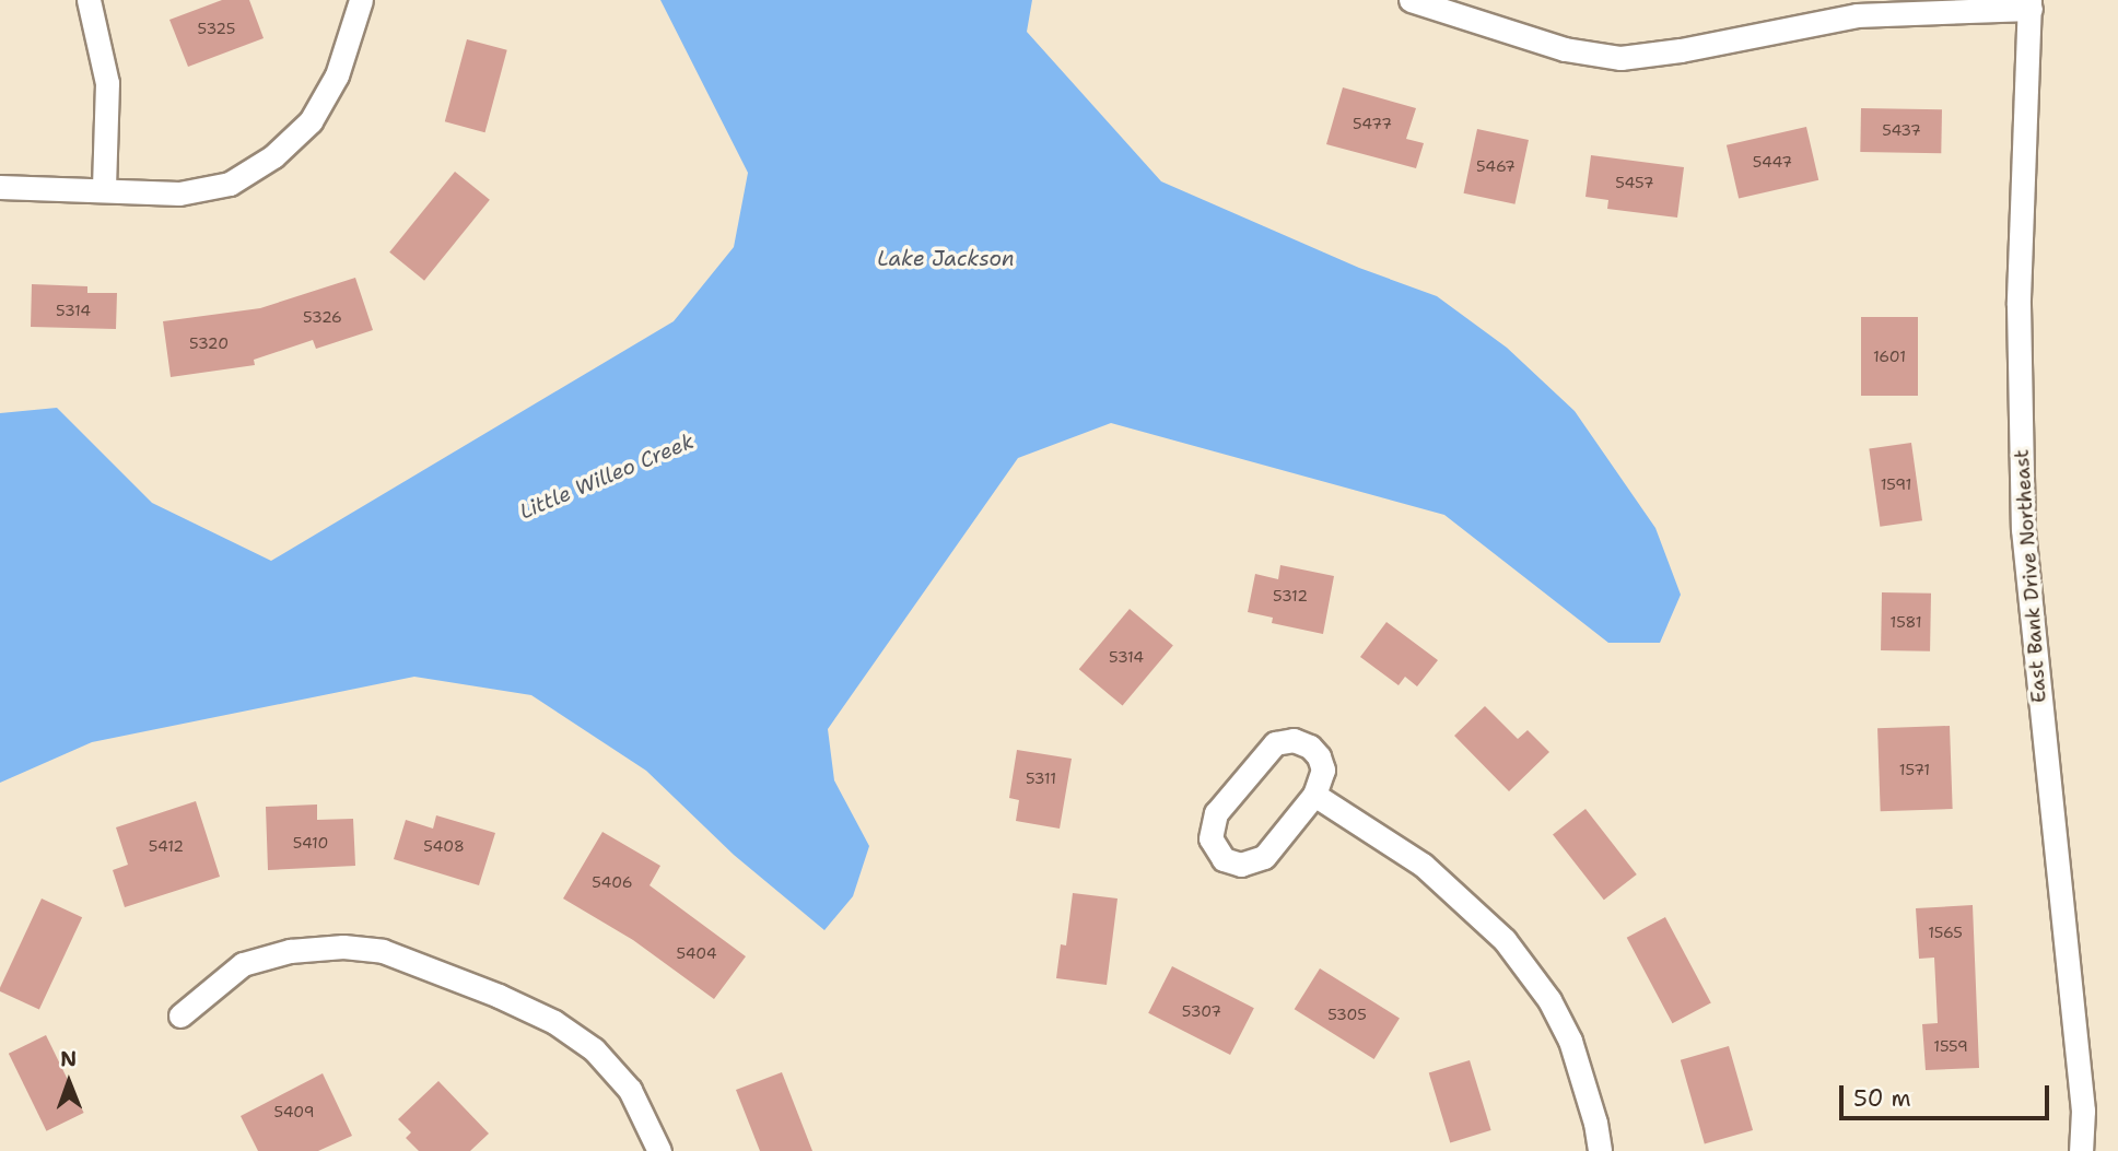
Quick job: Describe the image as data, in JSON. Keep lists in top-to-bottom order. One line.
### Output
{"streets":{"street":["East Bank Drive Northeast"]},"water":["Lake Jackson","Little Willeo Creek"],"house_numbers":["5325","5477","5437","5447","5467","5457","5314","5326","5320","1601","1591","5312","1581","5314","1571","5311","5410","5412","5408","5406","1565","5404","5307","5305","1559","5409"],"scale_bar":"50 m","north":"top"}
